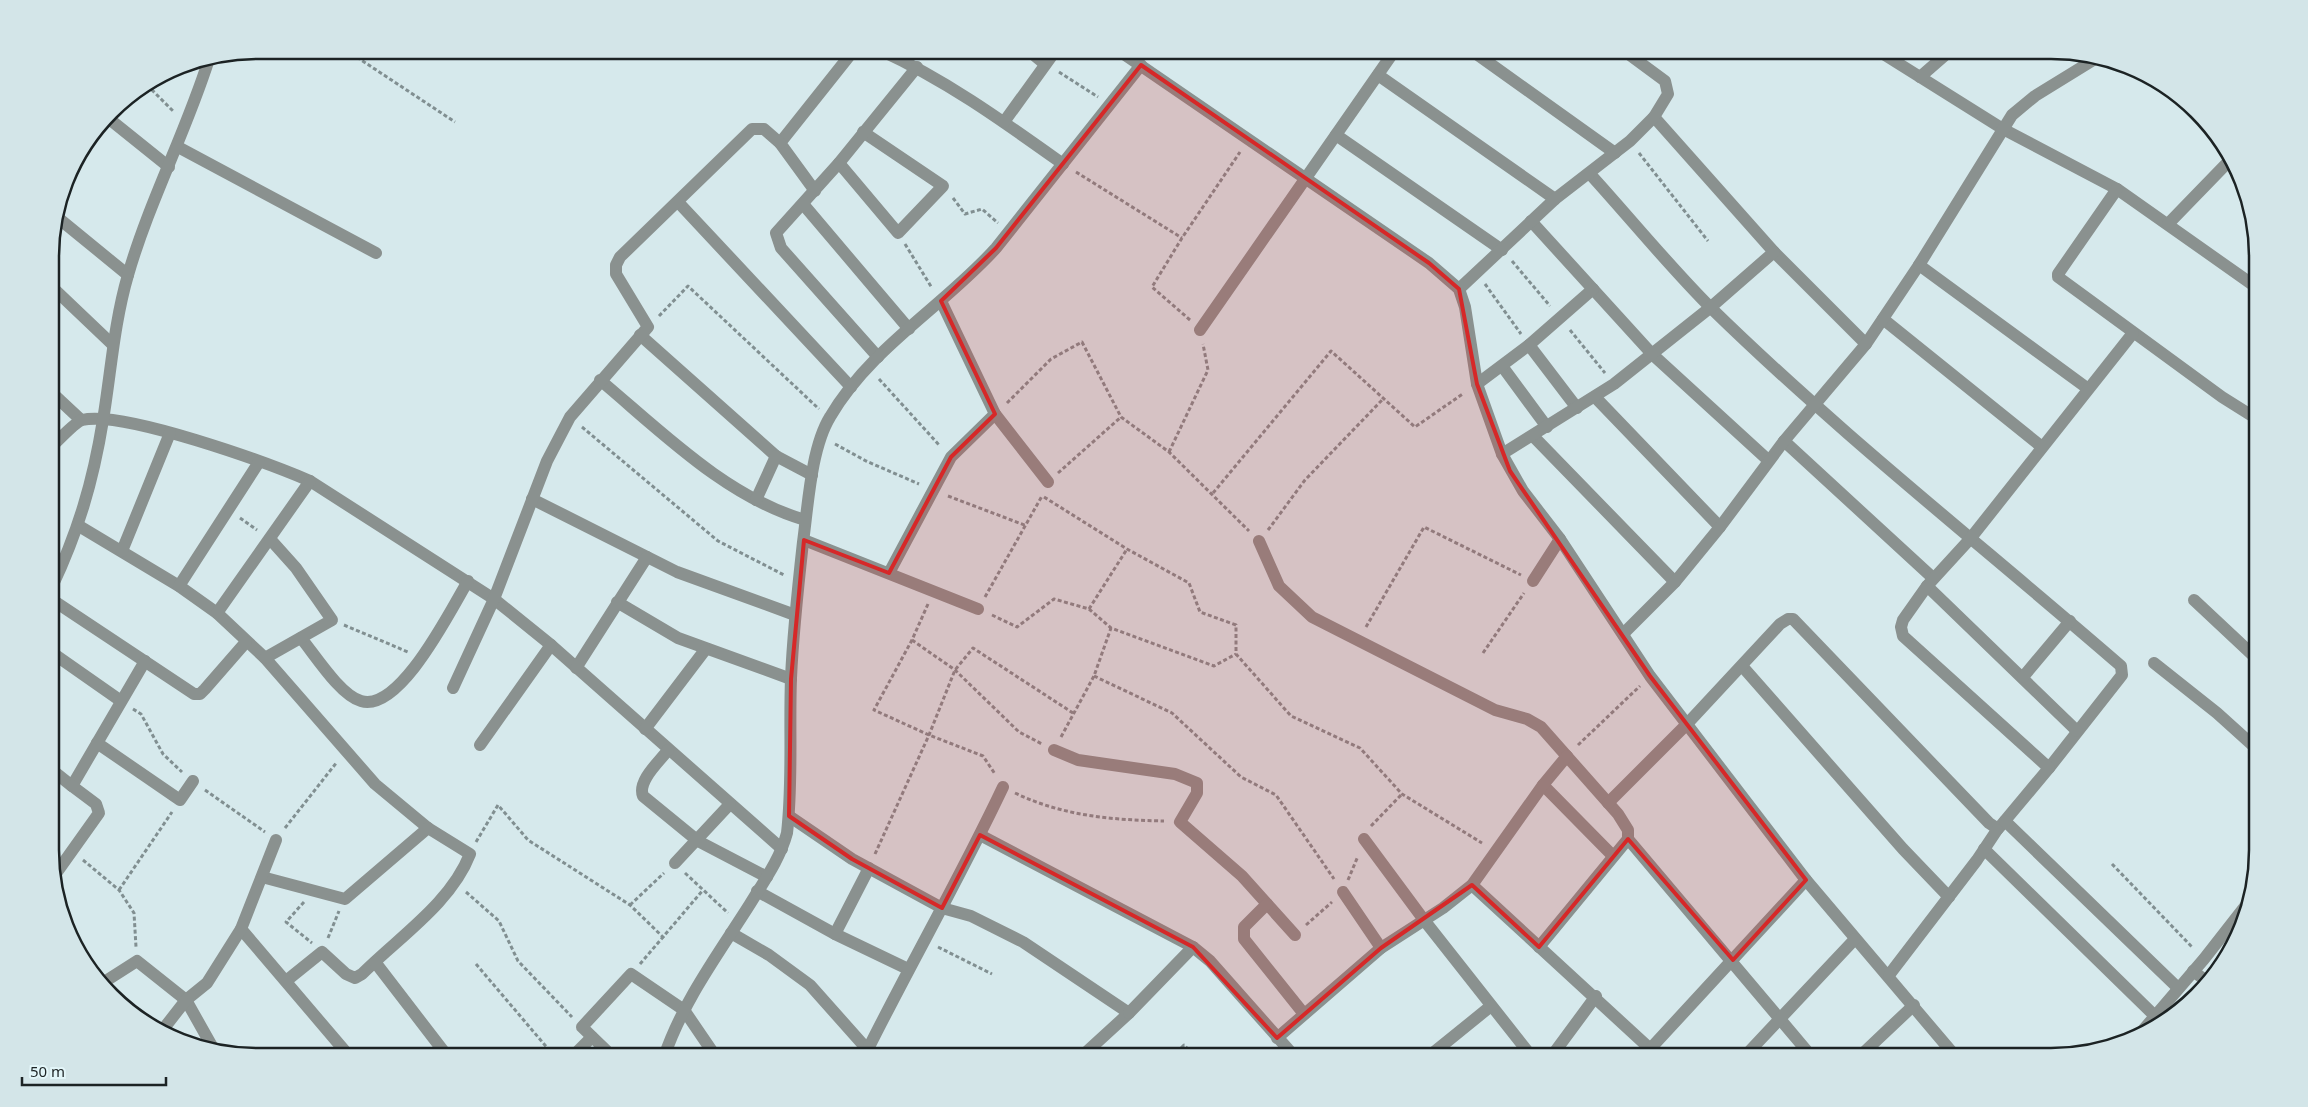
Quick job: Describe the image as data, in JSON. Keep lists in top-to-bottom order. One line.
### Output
{"scale_bar":"50 m"}
